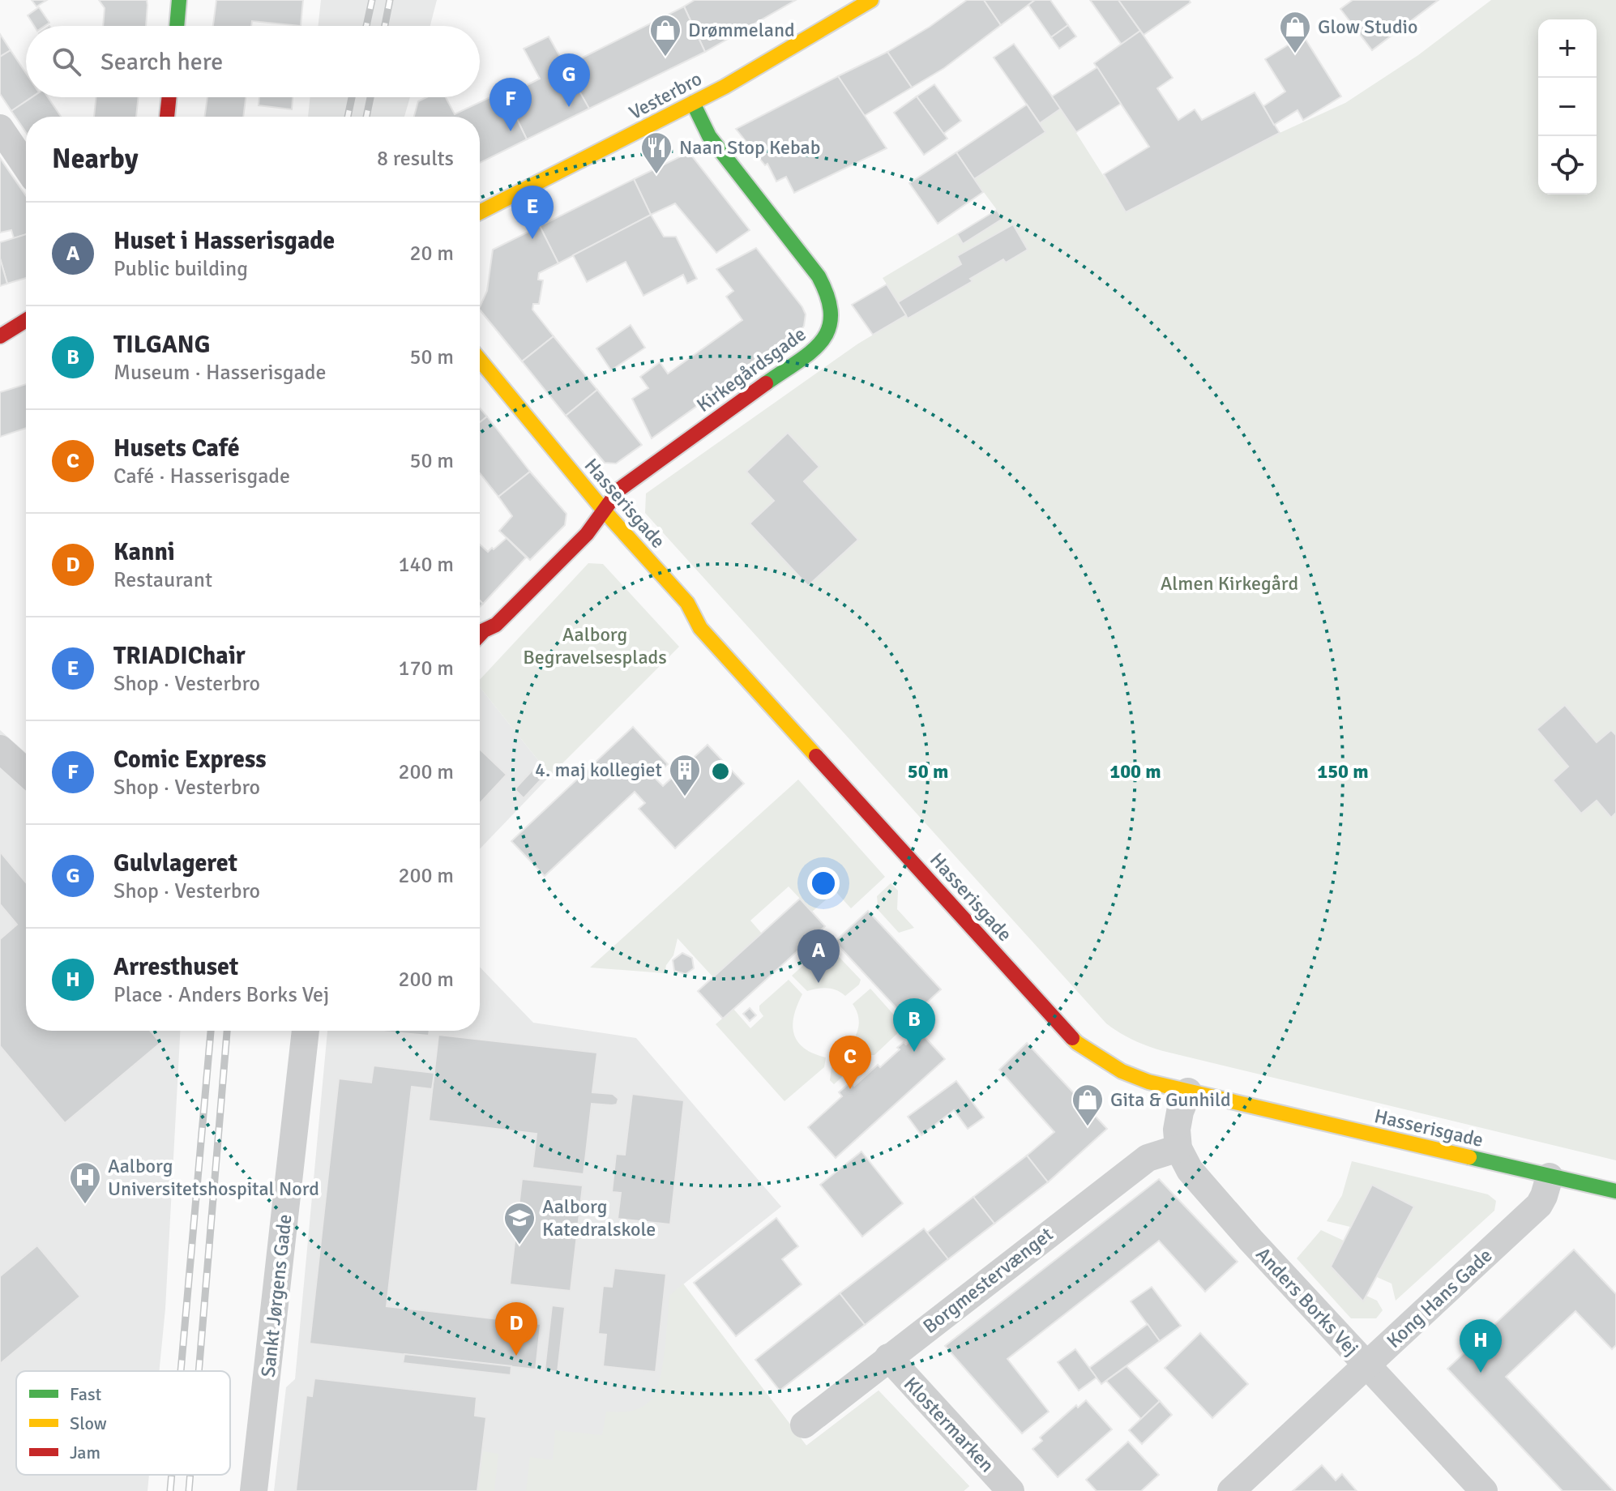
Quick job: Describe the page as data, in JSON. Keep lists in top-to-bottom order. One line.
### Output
{"streets":{"street":["Vesterbro","Kirkegårdsgade","Hasserisgade","Borgmestervænget","Sankt Jørgens Gade","Kong Hans Gade","Anders Borks Vej","Klostermarken"]},"crossings":[["Vesterbro","Kirkegårdsgade"],["Kirkegårdsgade","Hasserisgade"],["Hasserisgade","Kong Hans Gade"],["Borgmestervænget","Anders Borks Vej"],["Borgmestervænget","Klostermarken"],["Kong Hans Gade","Anders Borks Vej"]],"parks":["Almen Kirkegård","Aalborg Begravelsesplads"],"places":{"shop":["Glow Studio","Drømmeland","Gita & Gunhild"],"restaurant":["Naan Stop Kebab"],"building":["4. maj kollegiet"],"hospital":["Aalborg Universitetshospital Nord"],"school or university":["Aalborg Katedralskole"]},"legend":["Fast","Slow","Jam"],"page":{"map_buttons":["+","−"],"search":"Search here","pins":["G","F","E","A","B","C","D","H"],"heading":["Nearby","8 results"],"list":[{"mark":"A","name":"Huset i Hasserisgade","note":"Public building","value":"20 m"},{"mark":"B","name":"TILGANG","note":"Museum · Hasserisgade","value":"50 m"},{"mark":"C","name":"Husets Café","note":"Café · Hasserisgade","value":"50 m"},{"mark":"D","name":"Kanni","note":"Restaurant","value":"140 m"},{"mark":"E","name":"TRIADIChair","note":"Shop · Vesterbro","value":"170 m"},{"mark":"F","name":"Comic Express","note":"Shop · Vesterbro","value":"200 m"},{"mark":"G","name":"Gulvlageret","note":"Shop · Vesterbro","value":"200 m"},{"mark":"H","name":"Arresthuset","note":"Place · Anders Borks Vej","value":"200 m"}]},"rings":["50 m","100 m","150 m"]}
